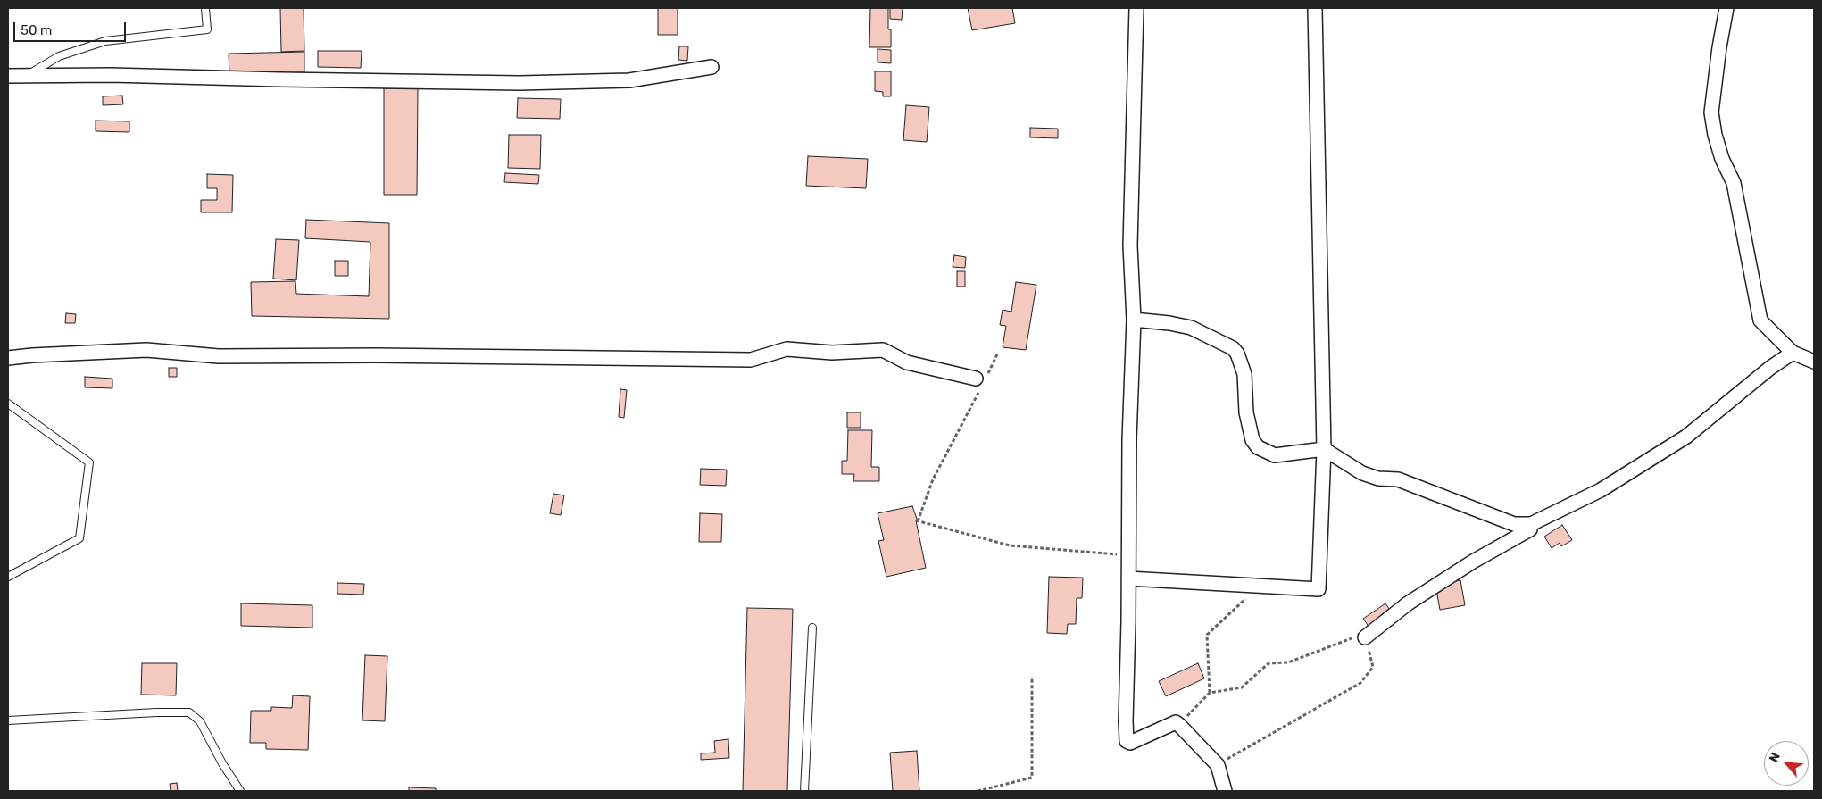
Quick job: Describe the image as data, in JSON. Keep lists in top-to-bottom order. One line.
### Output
{"scale_bar":"50 m","north":"top left"}
